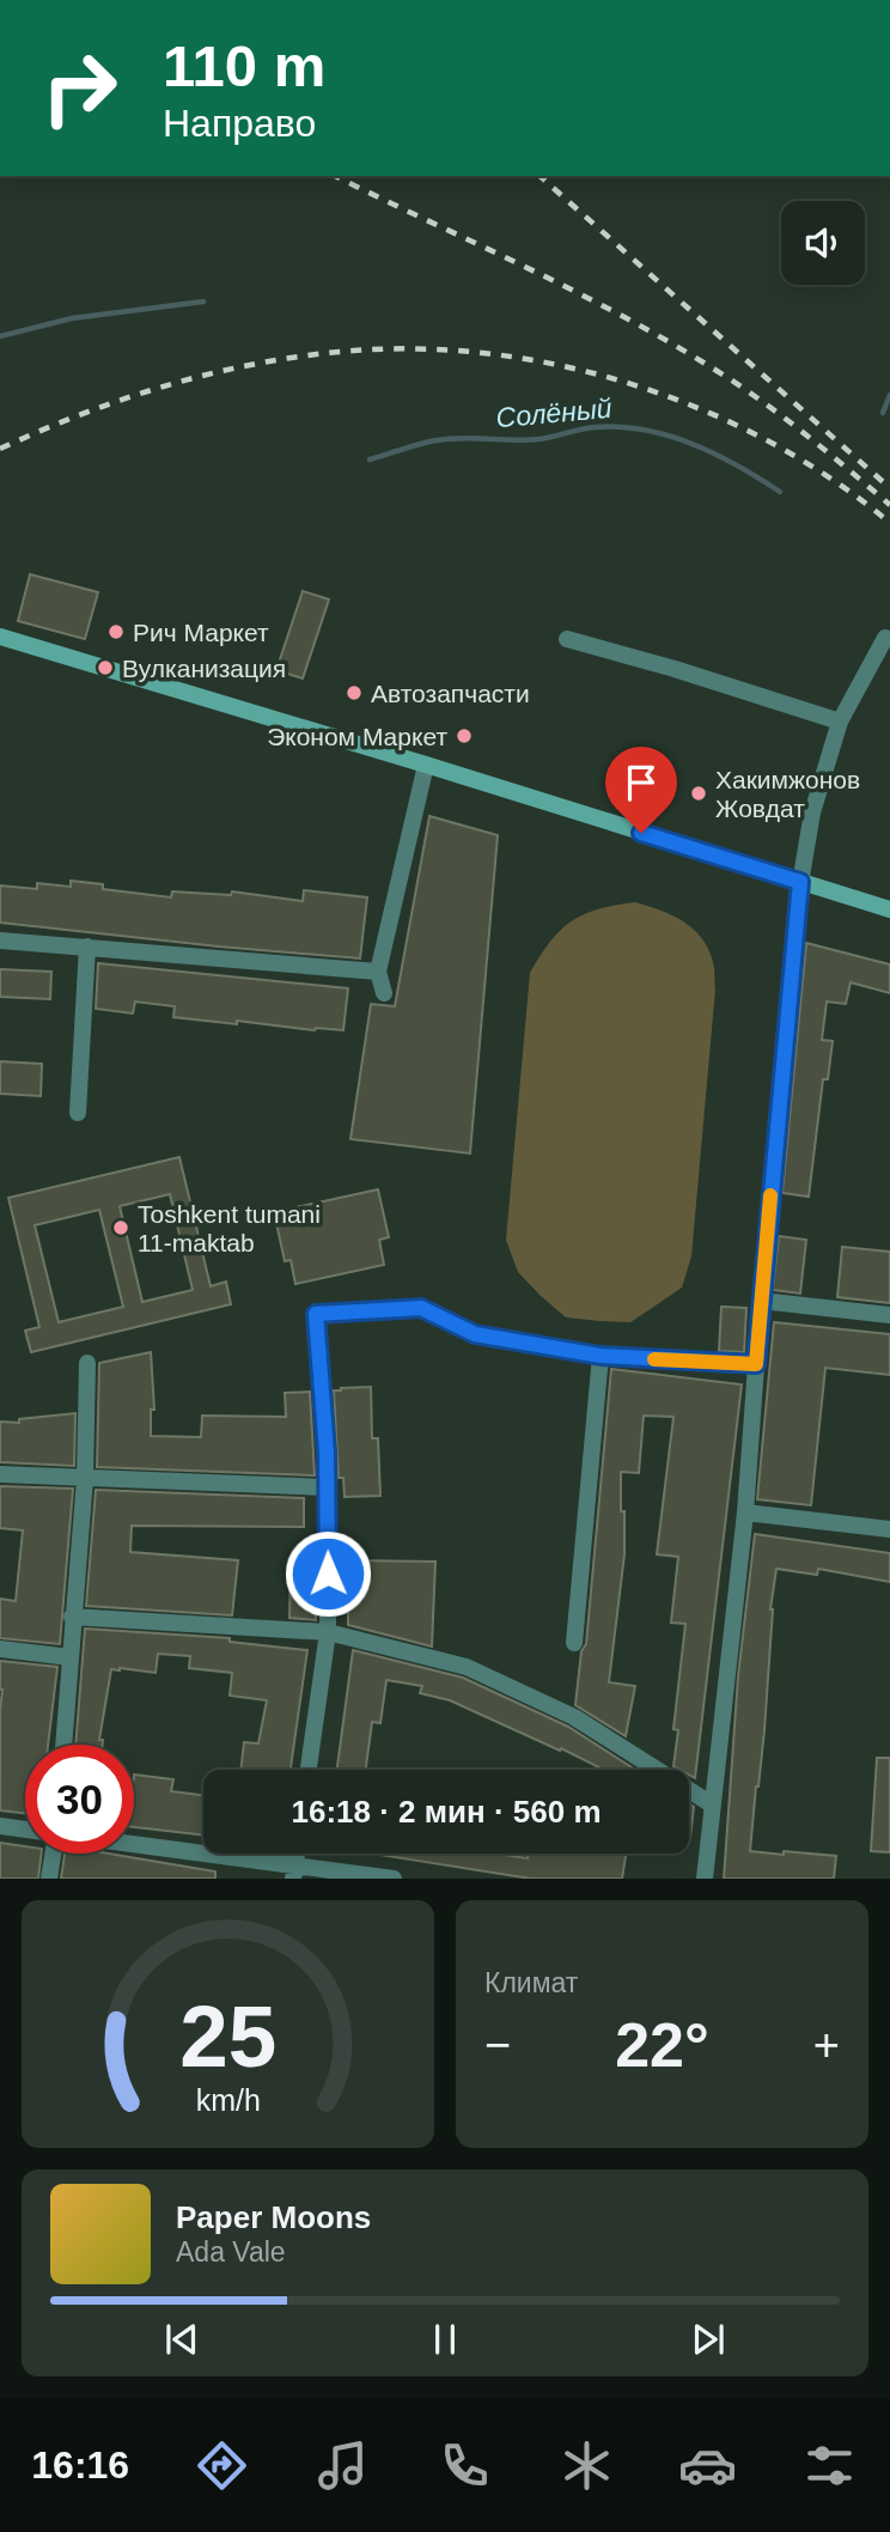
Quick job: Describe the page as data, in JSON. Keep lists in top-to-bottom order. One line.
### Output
{"water":["Солёный"],"places":["Рич Маркет","Вулканизация","Автозапчасти","Эконом Маркет","Хакимжонов Жовдат","Toshkent tumani 11-maktab"],"page":{"turn":["110 m","Направо"],"limit":"30","trip":"16:18 · 2 мин · 560 m","tile":"Климат","heat":["−","22°","+"],"song":["Paper Moons","Ada Vale"],"tabs":"16:16","gauge":["25","km/h"]}}
